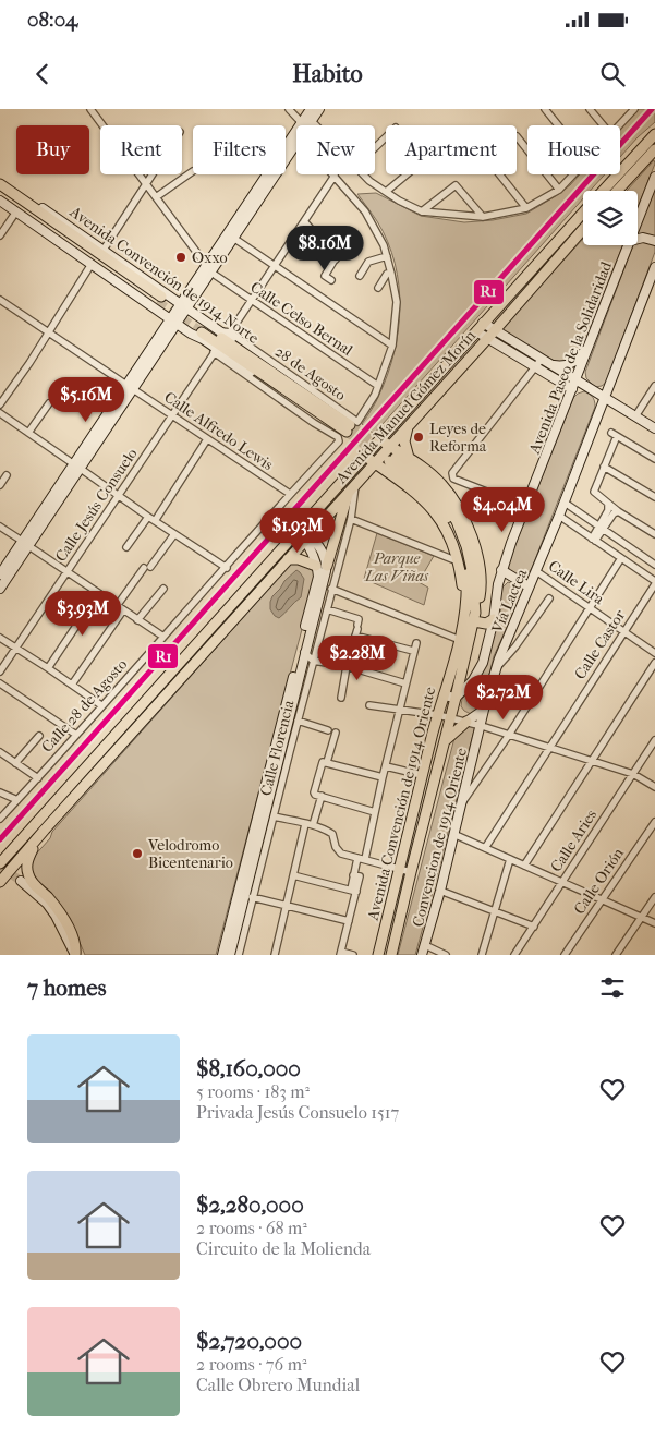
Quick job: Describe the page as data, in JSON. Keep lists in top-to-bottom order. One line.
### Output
{"streets":{"main road":["Avenida Convención de 1914 Norte","Avenida Manuel Gómez Morín","Avenida Convención de 1914 Oriente"],"street":["Calle Celso Bernal","Avenida Paseo de la Solidaridad","28 de Agosto","Calle Alfredo Lewis","Calle Jesús Consuelo","Calle Lira","Vía Lactea","Calle Castor","Calle 28 de Agosto","Calle Florencia","Convencion de 1914 Oriente","Calle Aries","Calle Orión"]},"crossings":[["Avenida Convención de 1914 Norte","28 de Agosto"],["Avenida Convención de 1914 Norte","Calle Jesús Consuelo"],["Avenida Convención de 1914 Norte","Calle 28 de Agosto"],["Avenida Paseo de la Solidaridad","Avenida Convención de 1914 Oriente"],["Avenida Manuel Gómez Morín","Calle Florencia"],["Calle Alfredo Lewis","Calle Jesús Consuelo"],["Calle Alfredo Lewis","Calle 28 de Agosto"],["Calle Lira","Vía Lactea"],["Calle Lira","Calle Castor"],["Vía Lactea","Convencion de 1914 Oriente"]],"parks":["Parque Las Viñas"],"places":["Oxxo","Leyes de Reforma","Velodromo Bicentenario"],"lines":["transit line R1"],"page":{"status":"08:04","header":"Habito","chip":["Buy","Rent","Filters","New","Apartment","House"],"price":["$8.16M","$5.16M","$4.04M","$1.93M","$3.93M","$2.28M","$2.72M"],"heading":"7 homes","list":[{"name":"$8,160,000","note":"5 rooms · 183 m² · Privada Jesús Consuelo 1517"},{"name":"$2,280,000","note":"2 rooms · 68 m² · Circuito de la Molienda"},{"name":"$2,720,000","note":"2 rooms · 76 m² · Calle Obrero Mundial"}]}}
